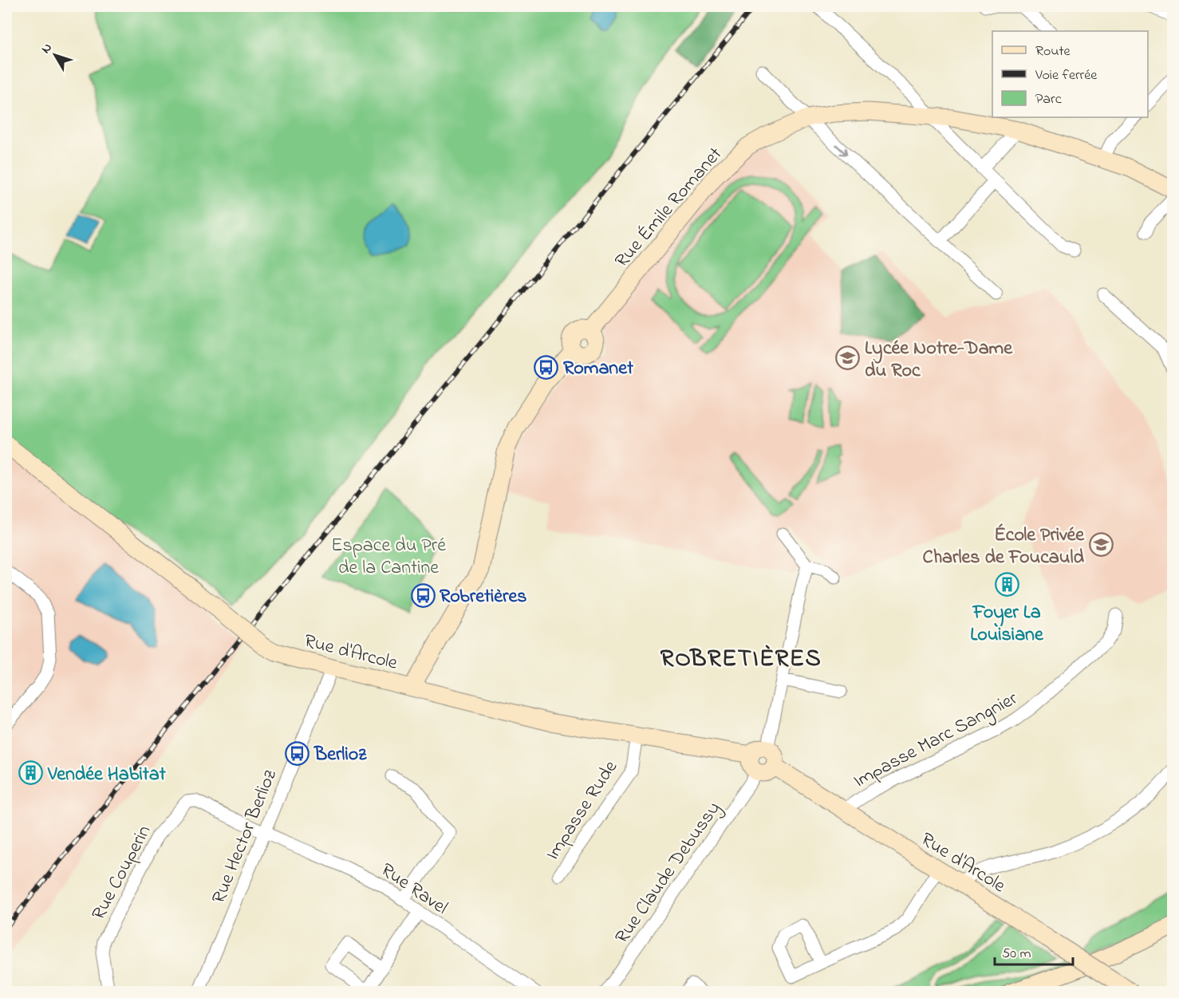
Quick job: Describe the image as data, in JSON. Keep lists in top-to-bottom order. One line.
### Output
{"streets":{"main road":["Rue Émile Romanet","Rue d'Arcole"],"street":["Impasse Marc Sangnier","Impasse Rude","Rue Hector Berlioz","Rue Couperin","Rue Claude Debussy","Rue Ravel"]},"crossings":[["Rue Émile Romanet","Rue d'Arcole"],["Rue d'Arcole","Impasse Marc Sangnier"],["Rue d'Arcole","Impasse Rude"],["Rue d'Arcole","Rue Hector Berlioz"],["Rue d'Arcole","Rue Claude Debussy"],["Rue Hector Berlioz","Rue Couperin"],["Rue Hector Berlioz","Rue Ravel"],["Rue Couperin","Rue Ravel"]],"districts":["ROBRETIÈRES"],"parks":["Espace du Pré de la Cantine"],"places":{"school or university":["Lycée Notre-Dame du Roc","École Privée Charles de Foucauld"],"bus stop":["Romanet","Robretières","Berlioz"],"building":["Foyer La Louisiane","Vendée Habitat"]},"legend":["Route","Voie ferrée","Parc"],"scale_bar":"50 m","north":"top left"}
